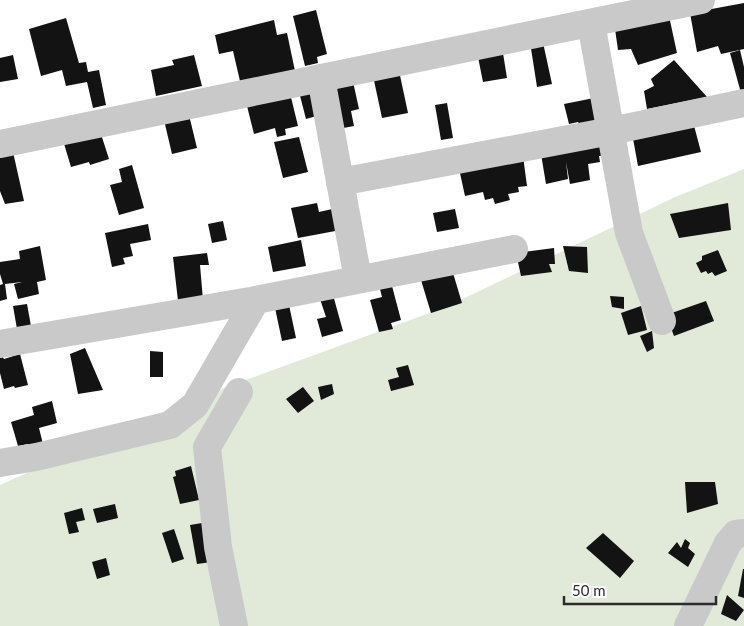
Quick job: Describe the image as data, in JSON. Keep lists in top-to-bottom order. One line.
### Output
{"scale_bar":"50 m"}
